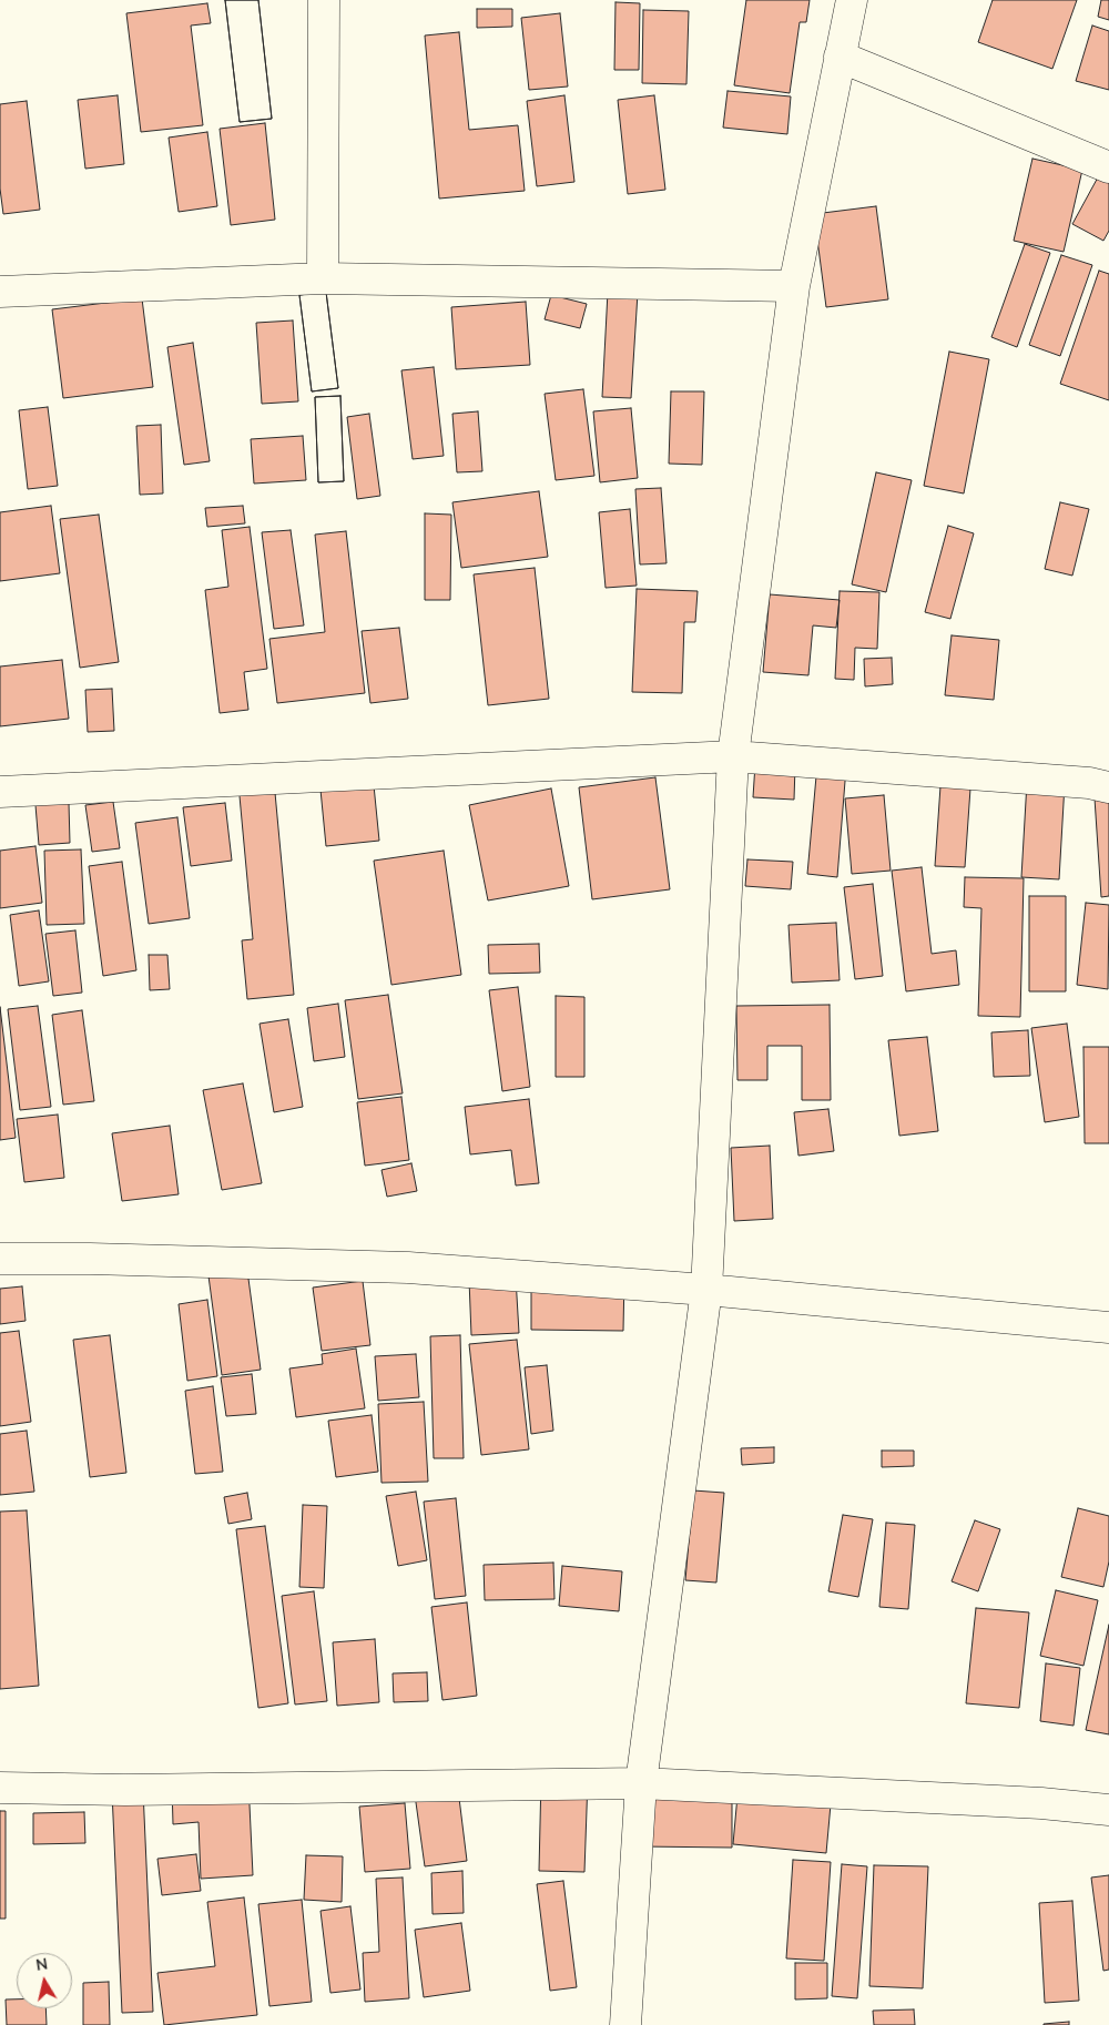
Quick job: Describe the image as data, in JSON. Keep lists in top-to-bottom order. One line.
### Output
{"north":"top"}
